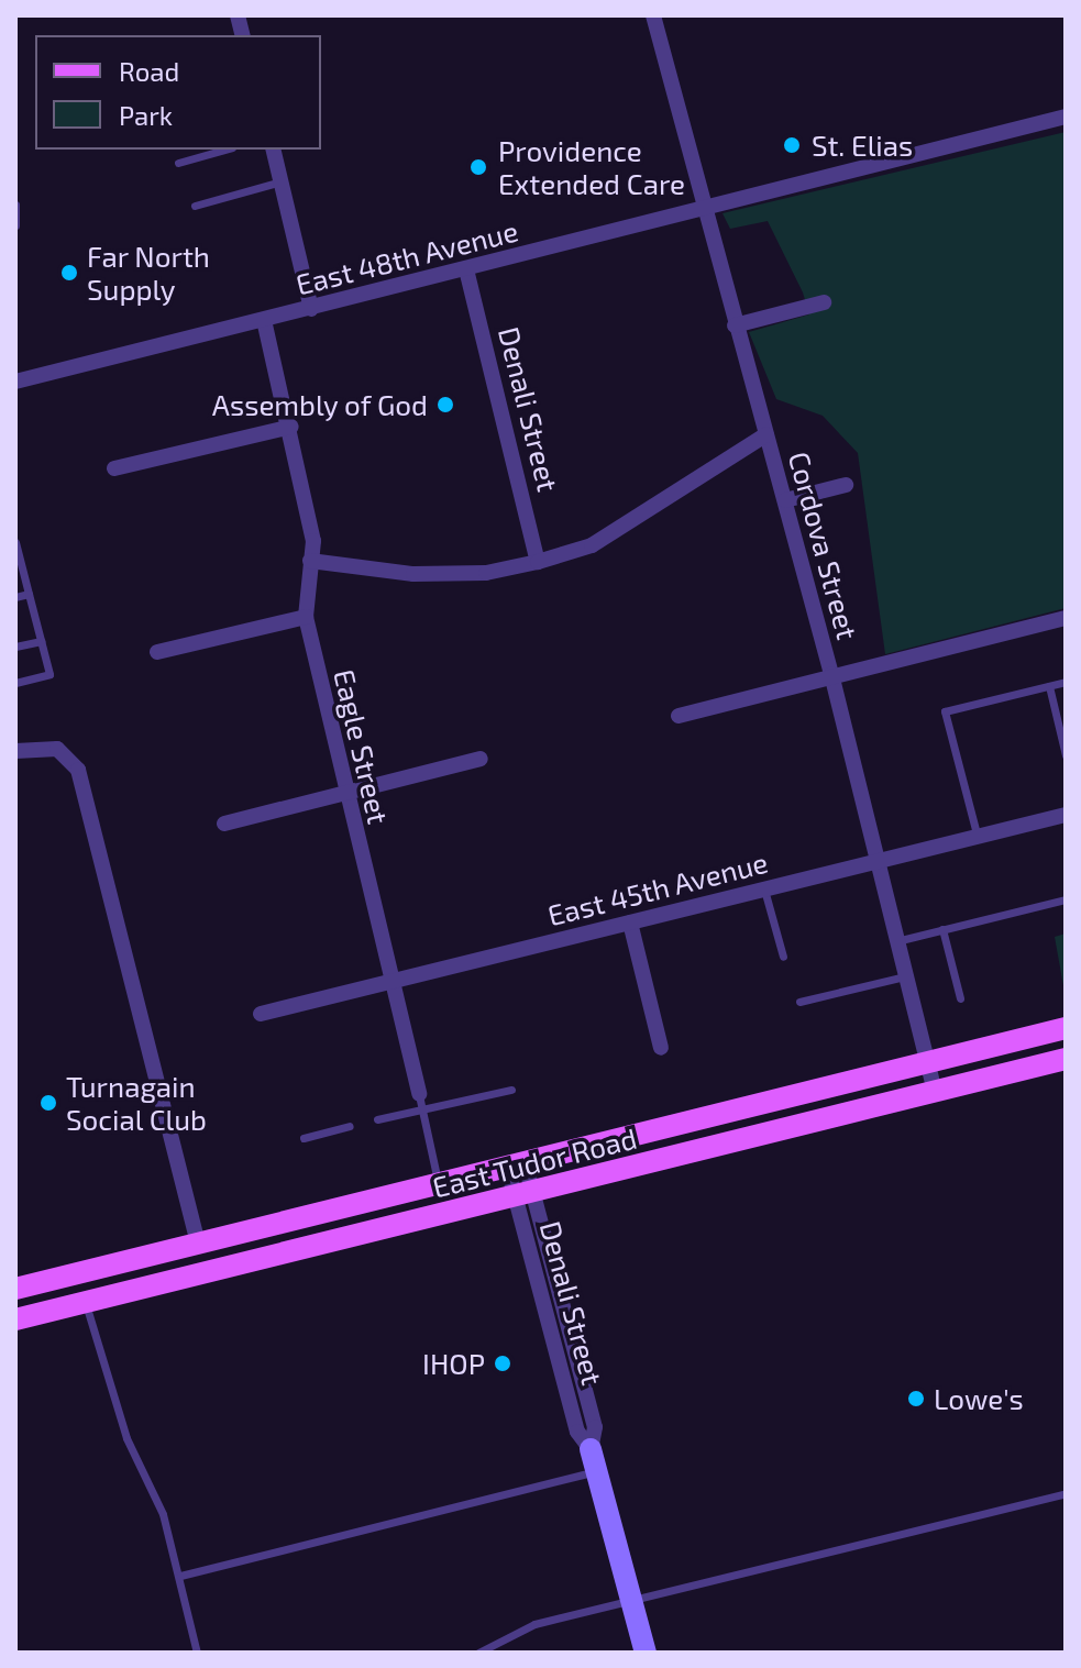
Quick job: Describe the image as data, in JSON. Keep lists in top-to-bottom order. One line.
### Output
{"streets":{"main road":["East Tudor Road"],"street":["East 48th Avenue","Denali Street","Cordova Street","Eagle Street","East 45th Avenue"]},"crossings":[["East 48th Avenue","Denali Street"],["East 48th Avenue","Cordova Street"],["East 48th Avenue","Eagle Street"],["Denali Street","East Tudor Road"],["Cordova Street","East 45th Avenue"],["Cordova Street","East Tudor Road"],["Eagle Street","East 45th Avenue"],["Eagle Street","East Tudor Road"]],"places":["St. Elias","Providence Extended Care","Far North Supply","Assembly of God","Turnagain Social Club","IHOP","Lowe's"],"legend":["Road","Park"]}
